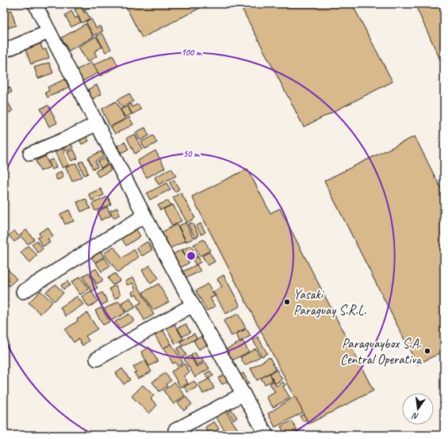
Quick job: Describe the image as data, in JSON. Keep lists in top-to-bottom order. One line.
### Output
{"places":["Yasaki Paraguay S.R.L.","Paraguaybox S.A. Central Operativa"],"north":"bottom","rings":["100 m","50 m"]}
